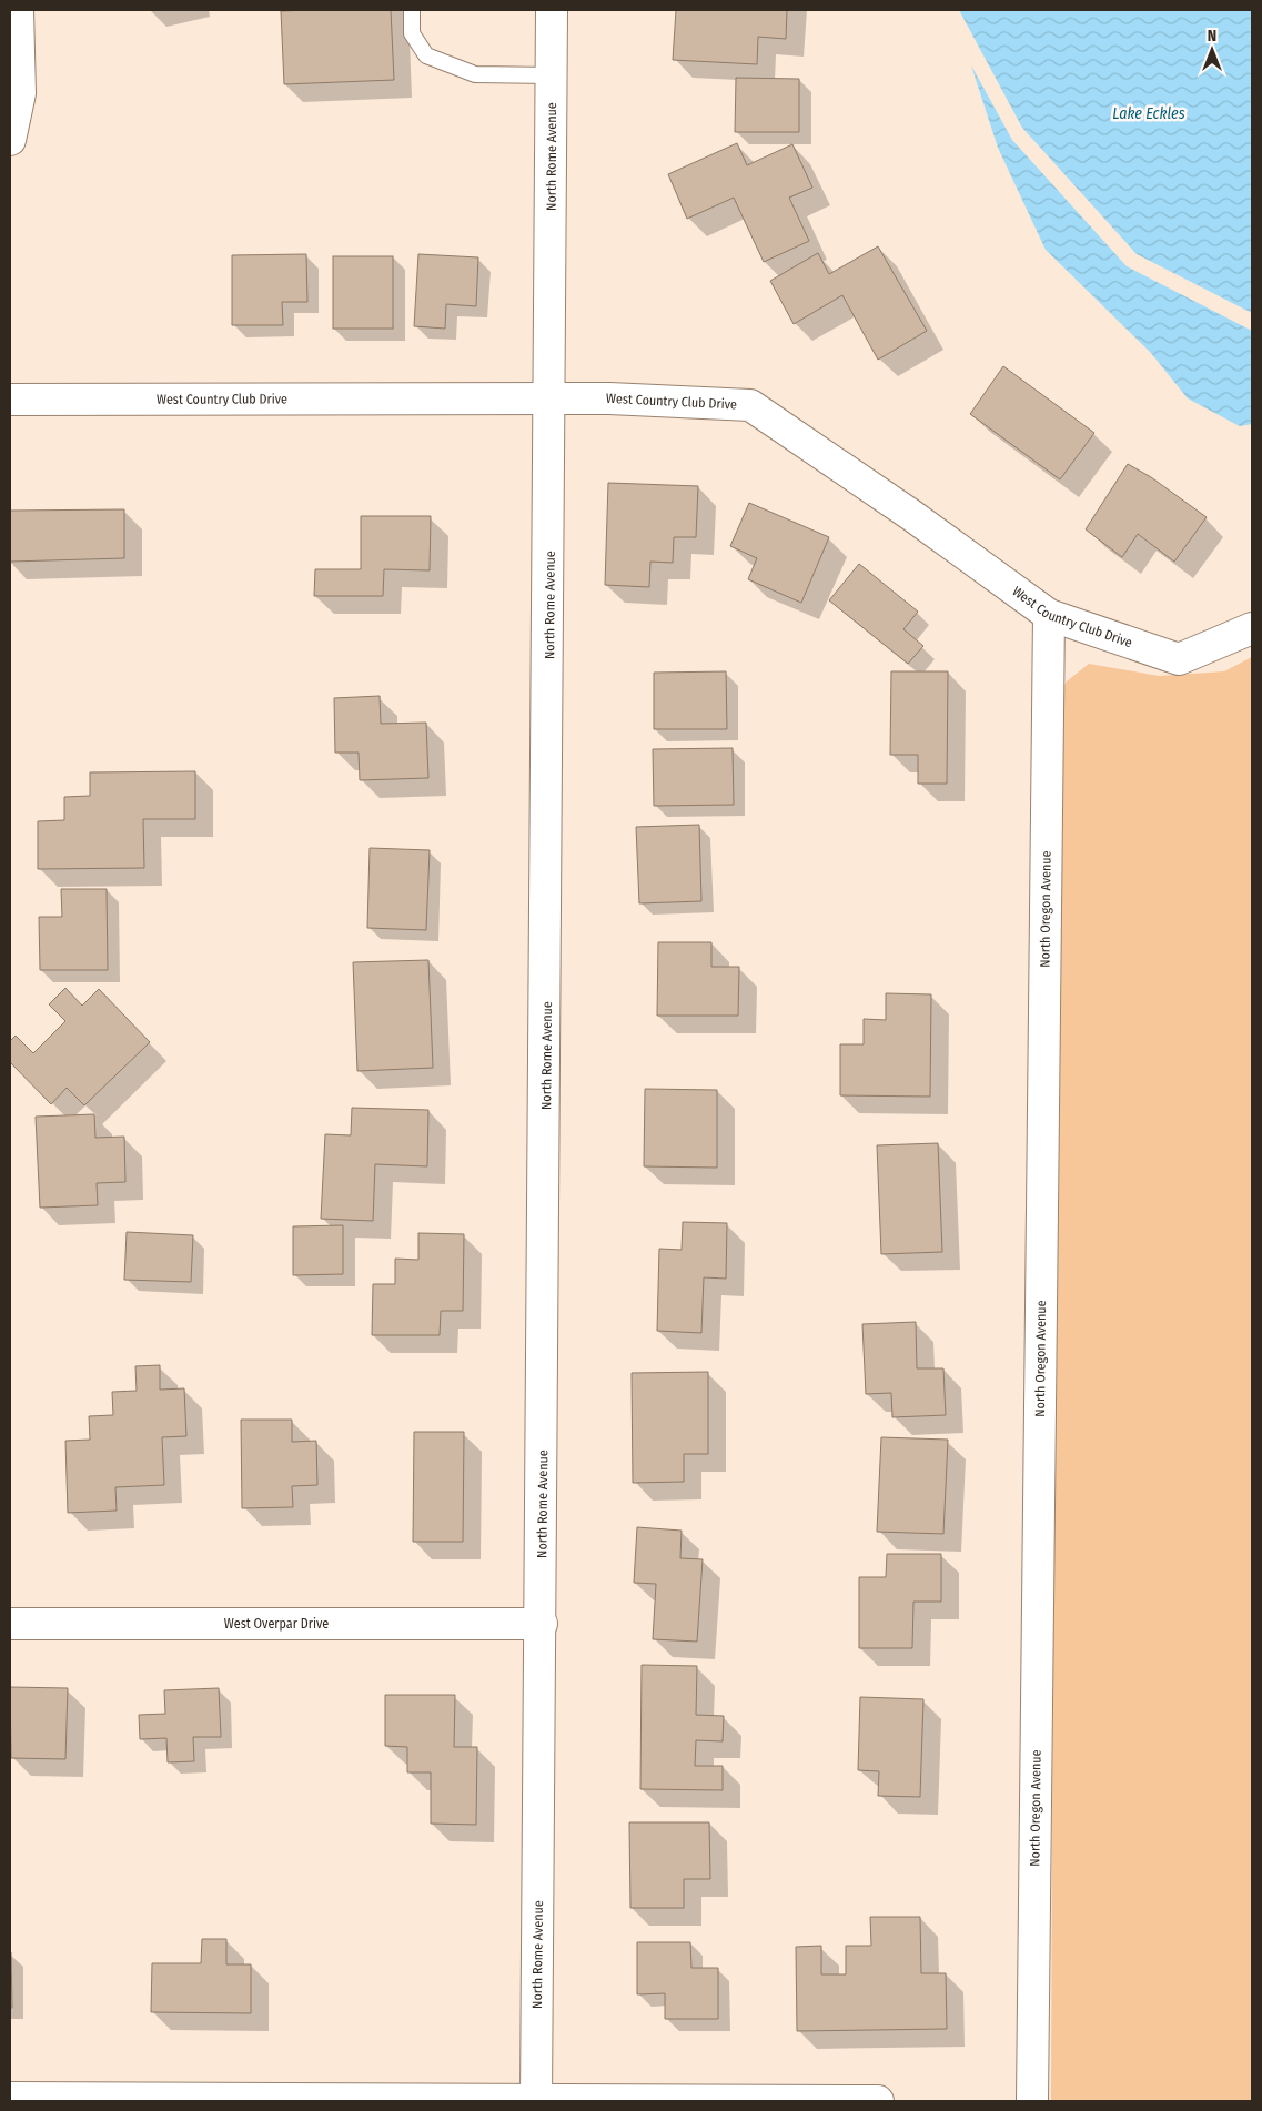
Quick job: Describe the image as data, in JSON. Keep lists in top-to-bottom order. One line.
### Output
{"streets":{"street":["North Rome Avenue","West Country Club Drive","North Oregon Avenue","West Overpar Drive"]},"crossings":[["North Rome Avenue","West Country Club Drive"],["North Rome Avenue","West Overpar Drive"],["West Country Club Drive","North Oregon Avenue"]],"water":["Lake Eckles"],"north":"top"}
